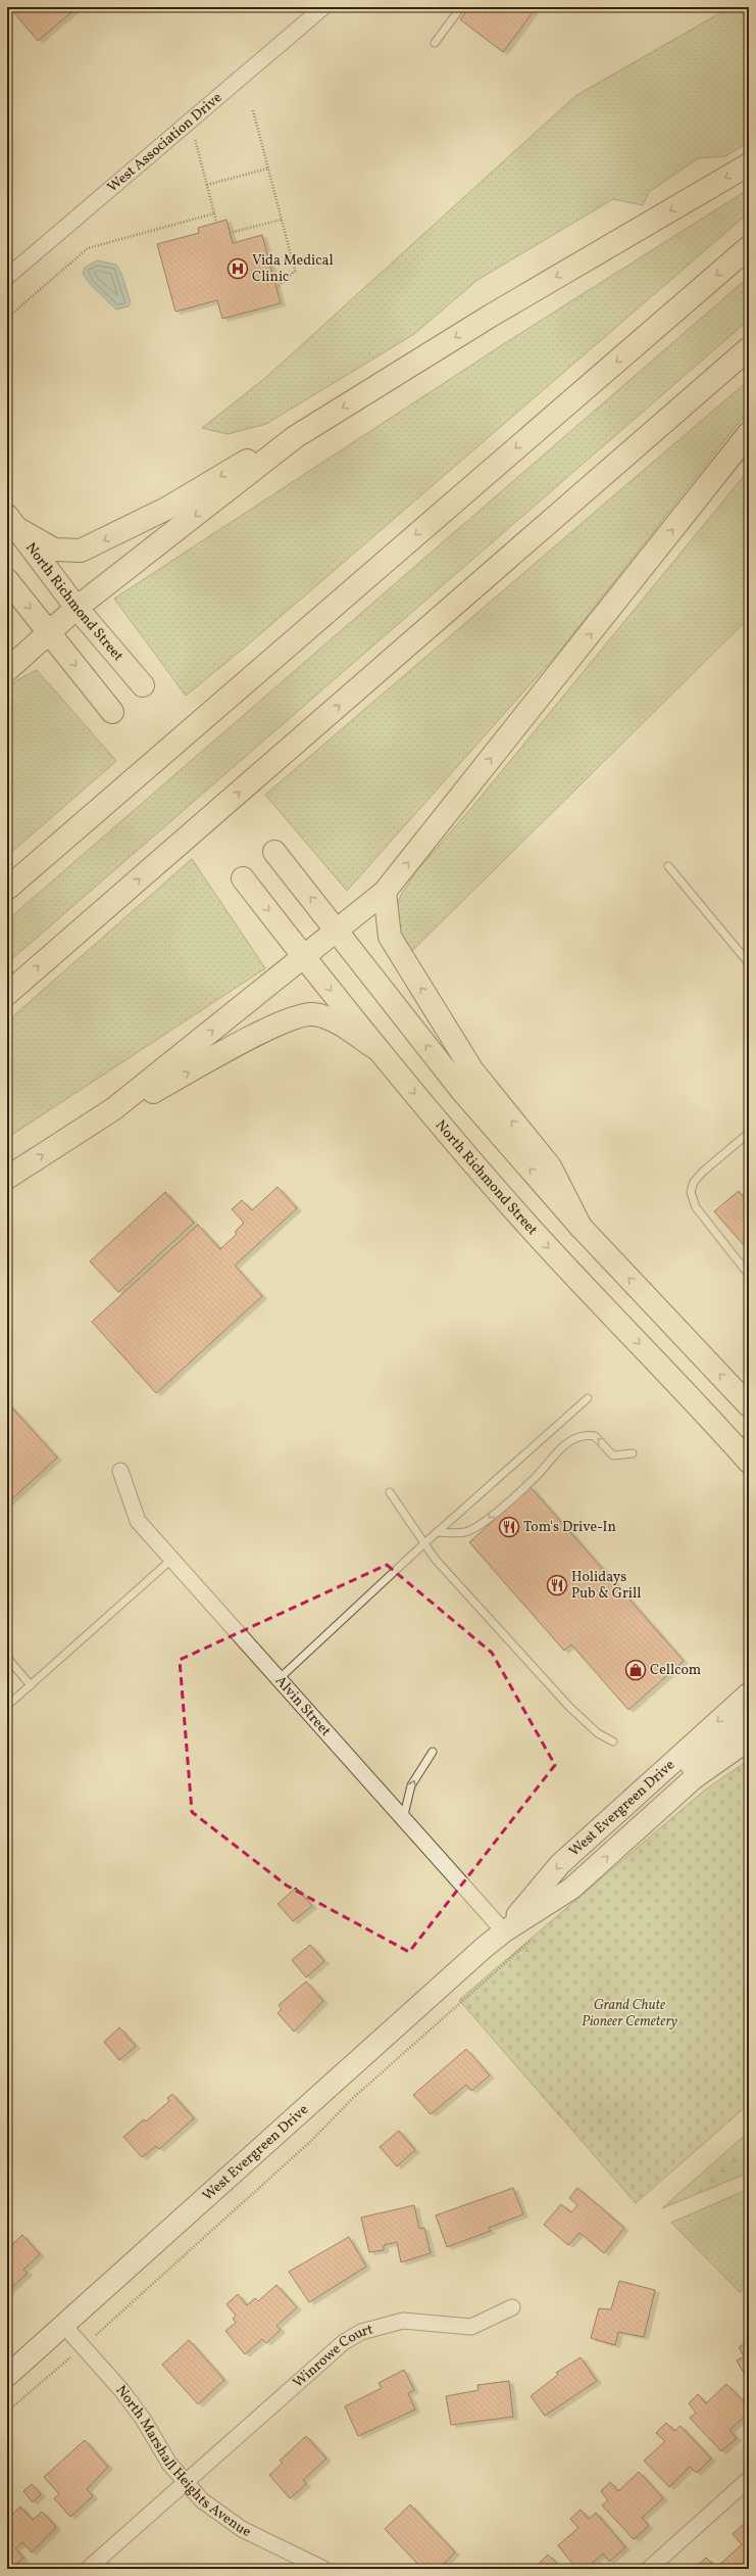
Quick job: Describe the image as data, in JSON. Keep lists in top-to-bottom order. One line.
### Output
{"streets":{"main road":["North Richmond Street"],"street":["West Association Drive","Alvin Street","West Evergreen Drive","Winrowe Court","North Marshall Heights Avenue"]},"crossings":[["Alvin Street","West Evergreen Drive"],["West Evergreen Drive","North Marshall Heights Avenue"],["Winrowe Court","North Marshall Heights Avenue"]],"parks":["Grand Chute Pioneer Cemetery"],"places":{"hospital":["Vida Medical Clinic"],"restaurant":["Tom's Drive-In","Holidays Pub & Grill"],"shop":["Cellcom"]}}
